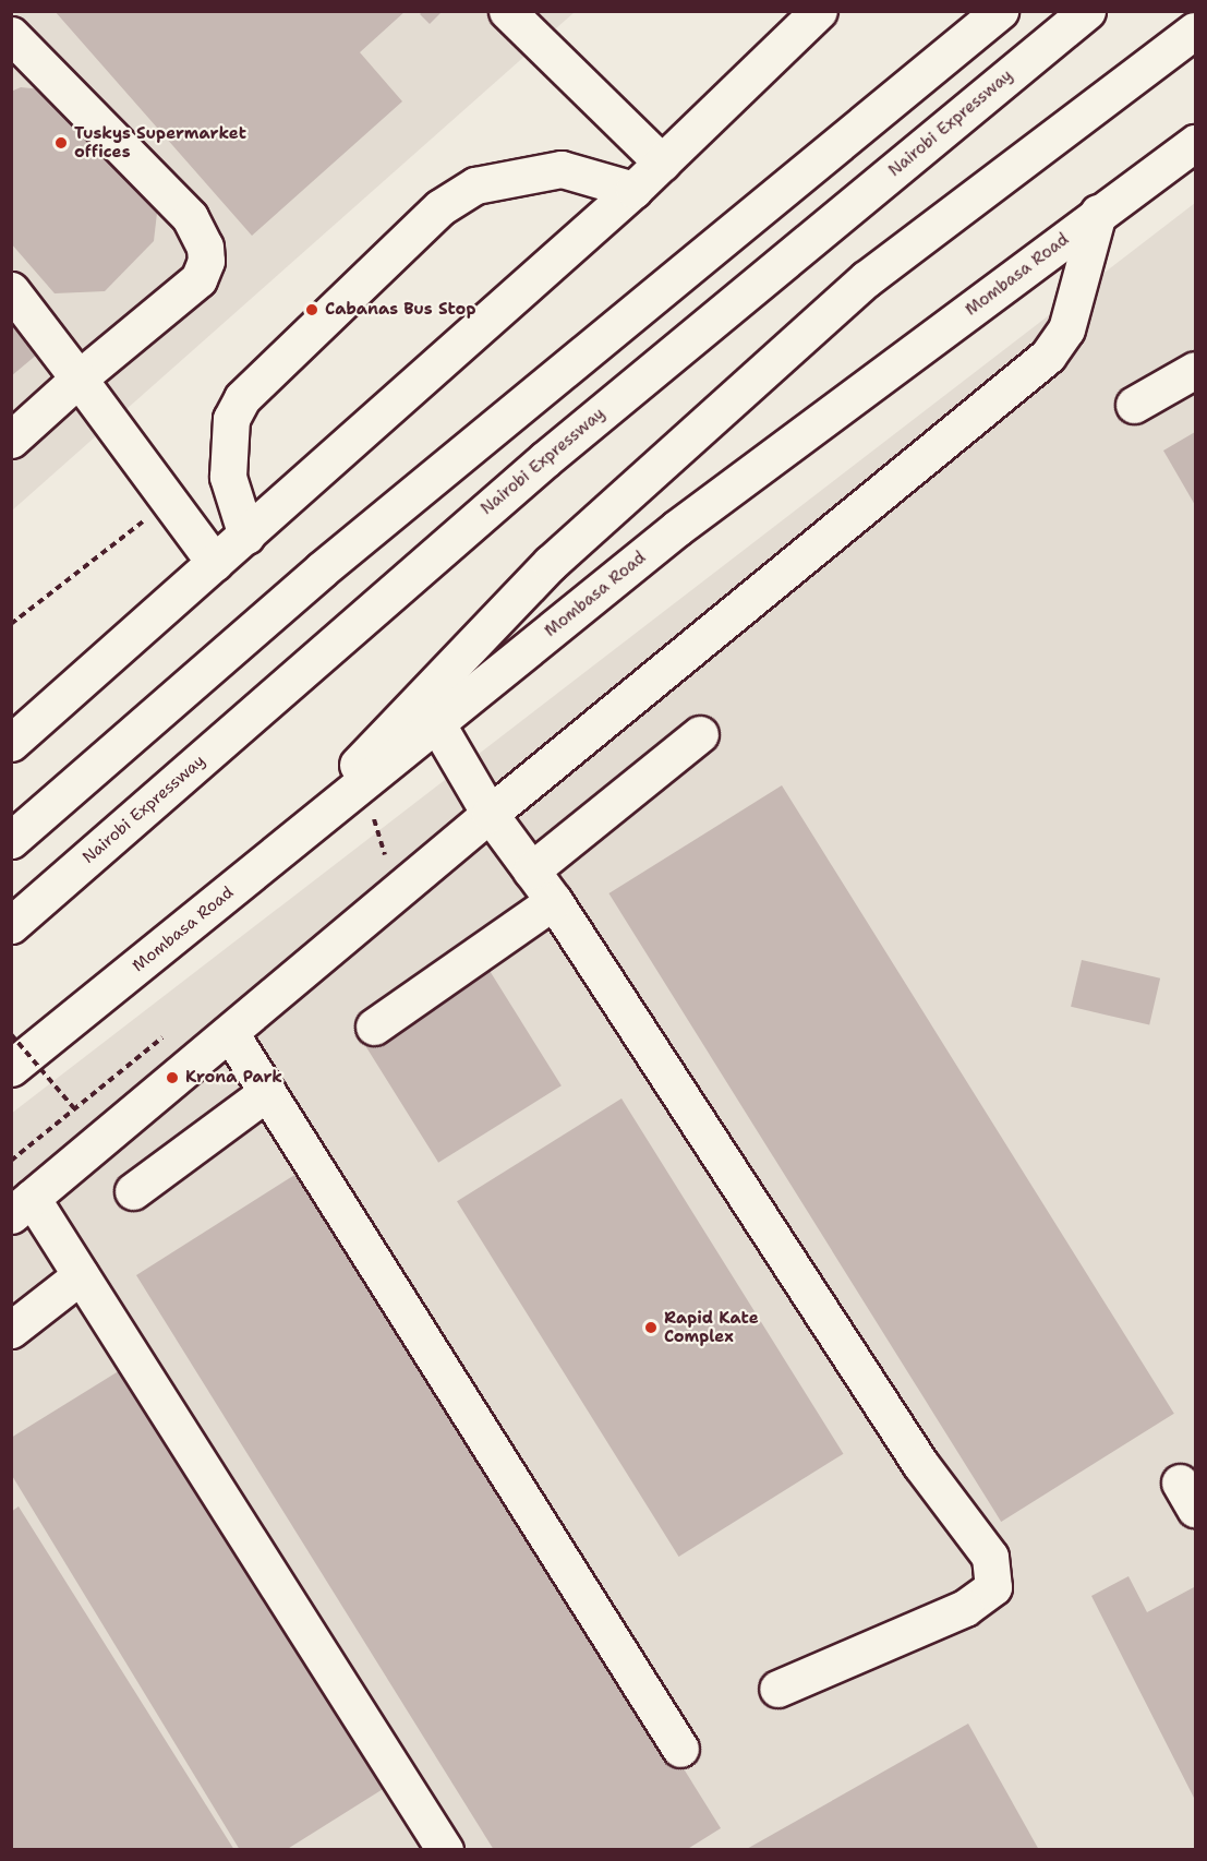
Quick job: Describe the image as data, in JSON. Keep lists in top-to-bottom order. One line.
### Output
{"streets":{"main road":["Nairobi Expressway","Mombasa Road"]},"places":["Tuskys Supermarket offices","Cabanas Bus Stop","Krona Park","Rapid Kate Complex"]}
